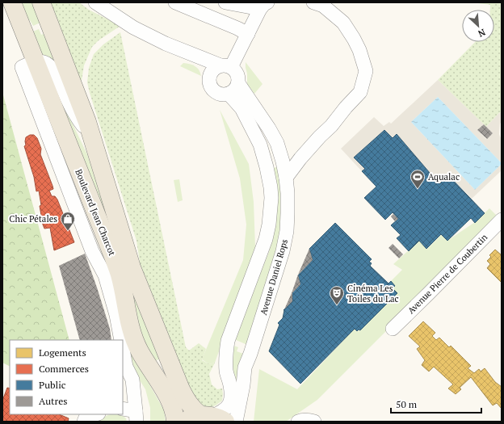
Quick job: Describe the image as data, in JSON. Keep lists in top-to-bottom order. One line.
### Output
{"streets":{"main road":["Boulevard Jean Charcot"],"street":["Avenue Pierre de Coubertin","Avenue Daniel Rops"]},"crossings":[["Boulevard Jean Charcot","Avenue Daniel Rops"]],"places":{"sports":["Aqualac"],"shop":["Chic Pétales"],"theatre":["Cinéma Les Toiles du Lac"]},"legend":["Logements","Commerces","Public","Autres"],"scale_bar":"50 m","north":"bottom right"}
